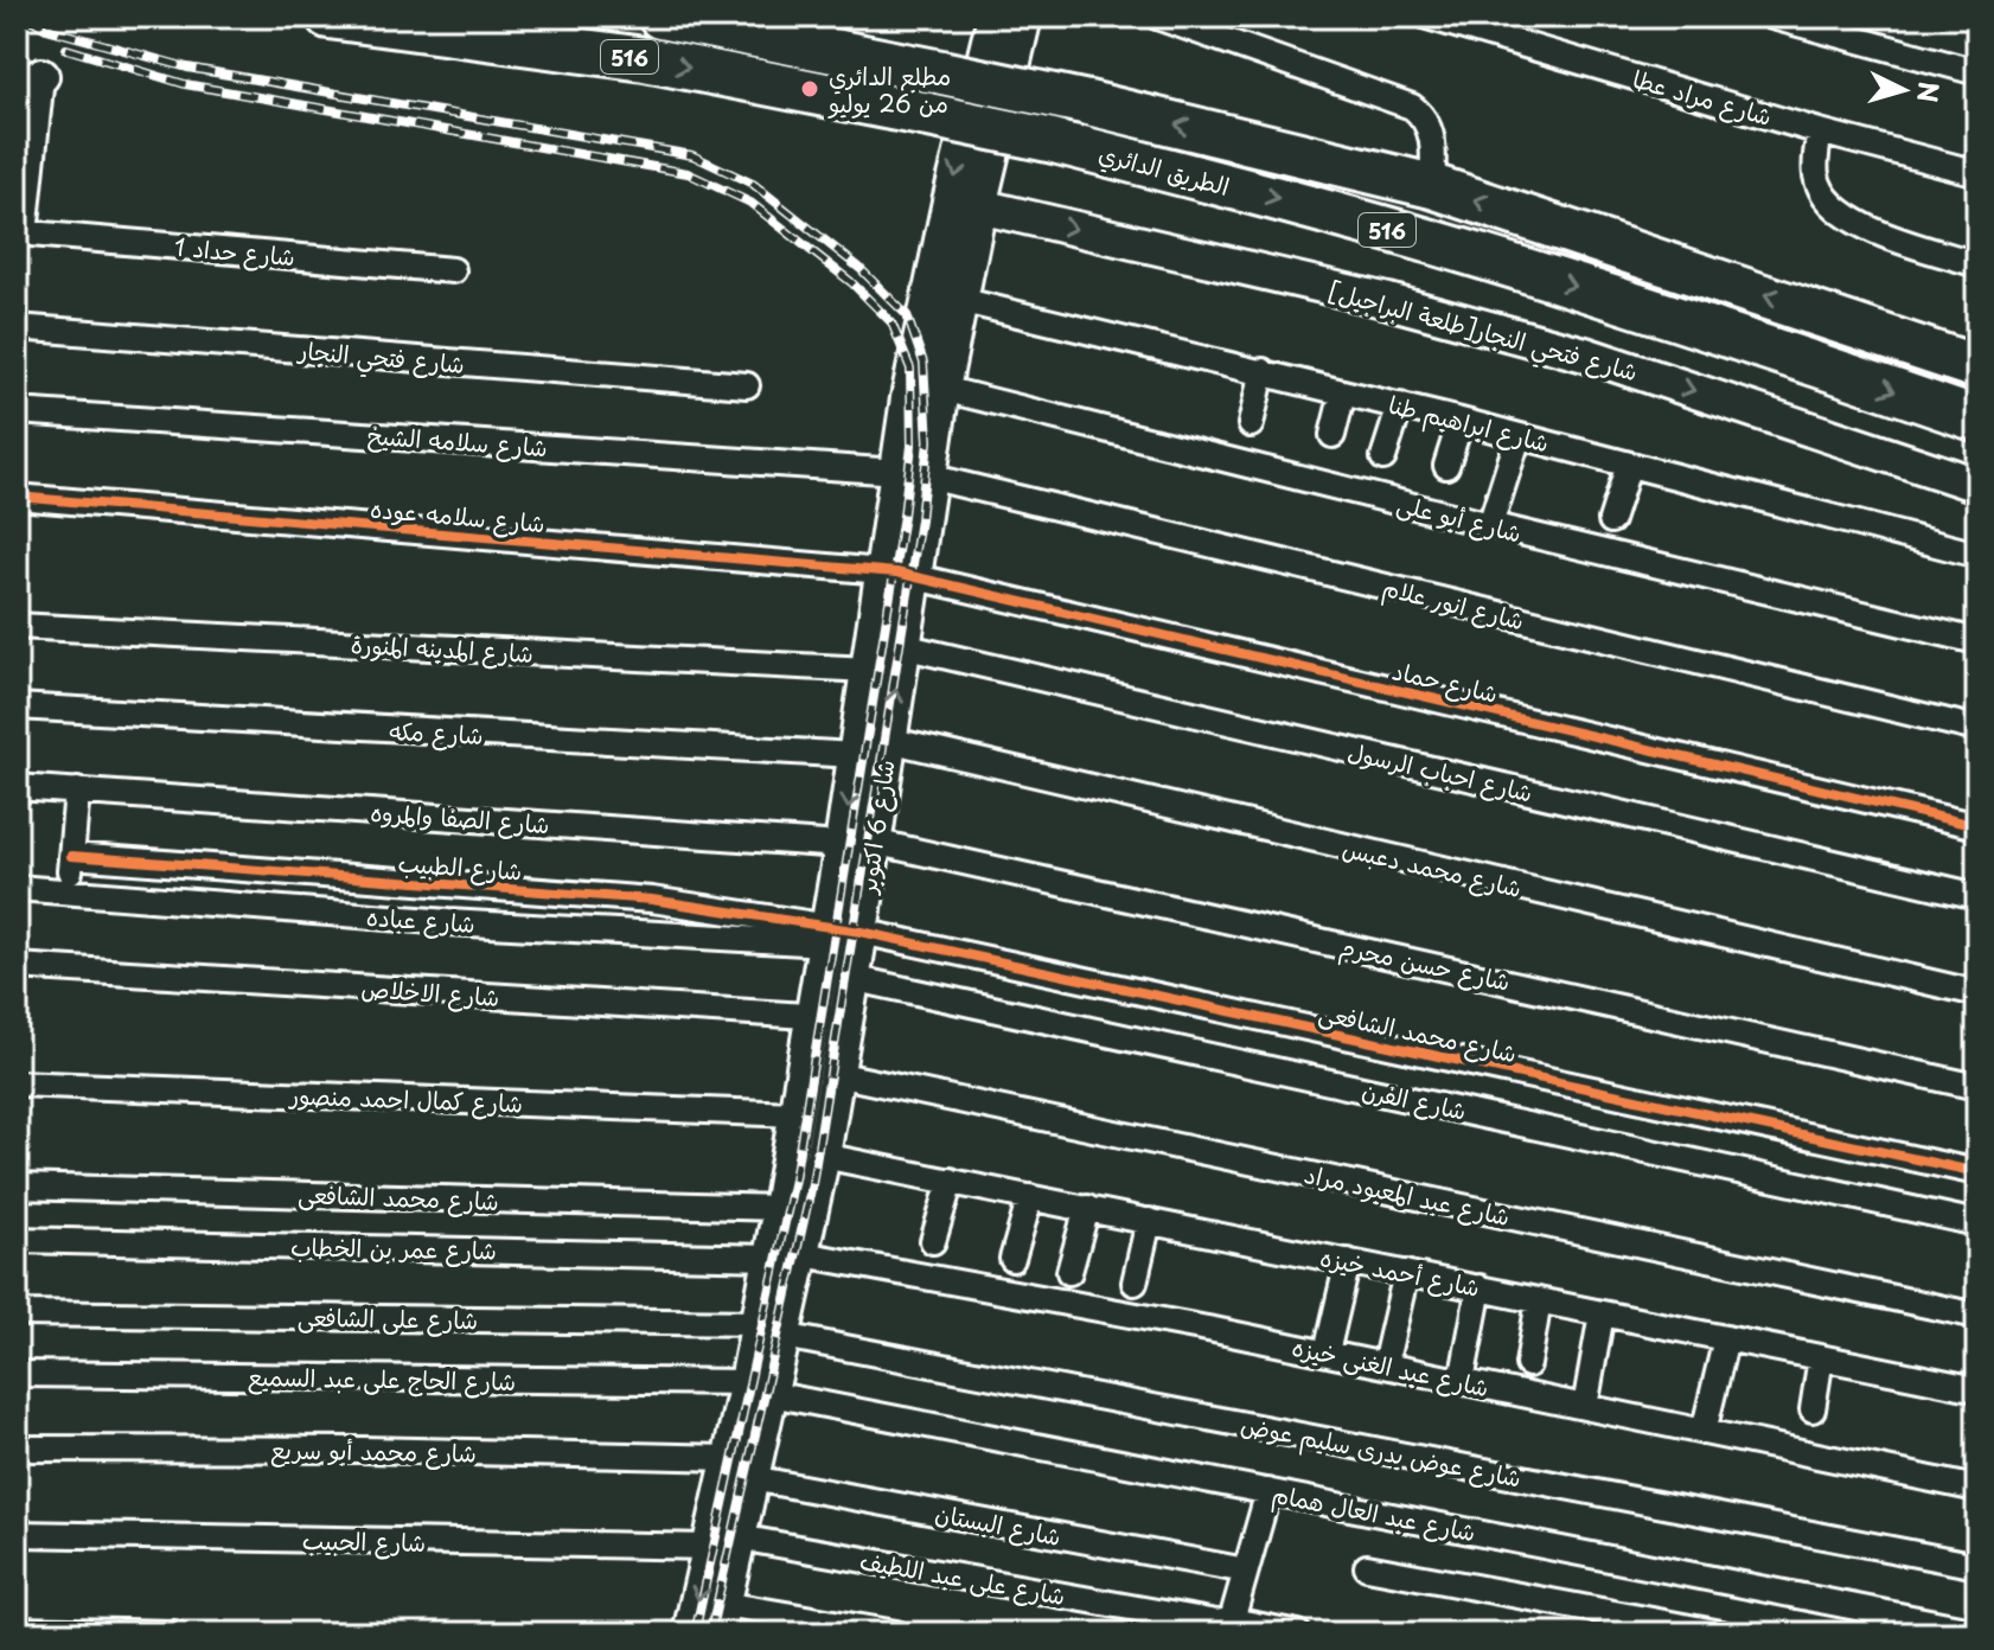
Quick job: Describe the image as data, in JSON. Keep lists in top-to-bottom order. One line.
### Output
{"streets":{"highway":["516","الطريق الدائري"],"street":["شارع مراد عطا","شارع حداد 1","شارع فتحي النجار[طلعة البراجيل]","شارع فتحي النجار","شارع ابراهيم طنا","شارع سلامه الشيخ","شارع سلامه عوده","شارع أبو على","شارع انور علام","شارع المدينه المنورة","شارع حماد","شارع مكه","شارع احباب الرسول","شارع الصفا والمروه","شارع 6 اكتوبر","شارع الطبيب","شارع محمد دعبس","شارع عباده","شارع حسن محرم","شارع الاخلاص","شارع محمد الشافعى","شارع كمال احمد منصور","شارع الفرن","شارع عبد المعبود مراد","شارع عمر بن الخطاب","شارع أحمد خيزه","شارع على الشافعى","شارع عبد الغنى خيزه","شارع الحاج على عبد السميع","شارع محمد أبو سريع","شارع عوض بدرى سليم عوض","شارع عبد العال همام","شارع البستان","شارع الحبيب","شارع على عبد اللطيف"]},"crossings":[["شارع فتحي النجار[طلعة البراجيل]","شارع 6 اكتوبر"],["شارع ابراهيم طنا","شارع 6 اكتوبر"],["شارع سلامه الشيخ","شارع انور علام"],["شارع سلامه الشيخ","شارع 6 اكتوبر"],["شارع سلامه عوده","شارع حماد"],["شارع سلامه عوده","شارع 6 اكتوبر"],["شارع أبو على","شارع 6 اكتوبر"],["شارع انور علام","شارع 6 اكتوبر"],["شارع المدينه المنورة","شارع 6 اكتوبر"],["شارع حماد","شارع 6 اكتوبر"],["شارع مكه","شارع 6 اكتوبر"],["شارع احباب الرسول","شارع 6 اكتوبر"],["شارع الصفا والمروه","شارع 6 اكتوبر"],["شارع الصفا والمروه","شارع حسن محرم"],["شارع 6 اكتوبر","شارع الطبيب"],["شارع 6 اكتوبر","شارع محمد دعبس"],["شارع 6 اكتوبر","شارع عباده"],["شارع 6 اكتوبر","شارع حسن محرم"],["شارع 6 اكتوبر","شارع الاخلاص"],["شارع 6 اكتوبر","شارع محمد الشافعى"],["شارع 6 اكتوبر","شارع كمال احمد منصور"],["شارع 6 اكتوبر","شارع الفرن"],["شارع 6 اكتوبر","شارع عبد المعبود مراد"],["شارع 6 اكتوبر","شارع عمر بن الخطاب"],["شارع 6 اكتوبر","شارع أحمد خيزه"],["شارع 6 اكتوبر","شارع على الشافعى"],["شارع 6 اكتوبر","شارع عبد الغنى خيزه"],["شارع 6 اكتوبر","شارع الحاج على عبد السميع"],["شارع 6 اكتوبر","شارع محمد أبو سريع"],["شارع 6 اكتوبر","شارع عوض بدرى سليم عوض"],["شارع 6 اكتوبر","شارع عبد العال همام"],["شارع 6 اكتوبر","شارع البستان"],["شارع 6 اكتوبر","شارع الحبيب"],["شارع 6 اكتوبر","شارع على عبد اللطيف"],["شارع الطبيب","شارع عباده"],["شارع الطبيب","شارع محمد الشافعى"],["شارع عباده","شارع محمد الشافعى"],["شارع عمر بن الخطاب","شارع عبد الغنى خيزه"],["شارع على الشافعى","شارع عوض بدرى سليم عوض"],["شارع الحاج على عبد السميع","شارع عبد العال همام"],["شارع محمد أبو سريع","شارع البستان"],["شارع الحبيب","شارع على عبد اللطيف"]],"one_way":["شارع فتحي النجار[طلعة البراجيل]"],"places":["مطلع الدائري من 26 يوليو"],"north":"right"}
